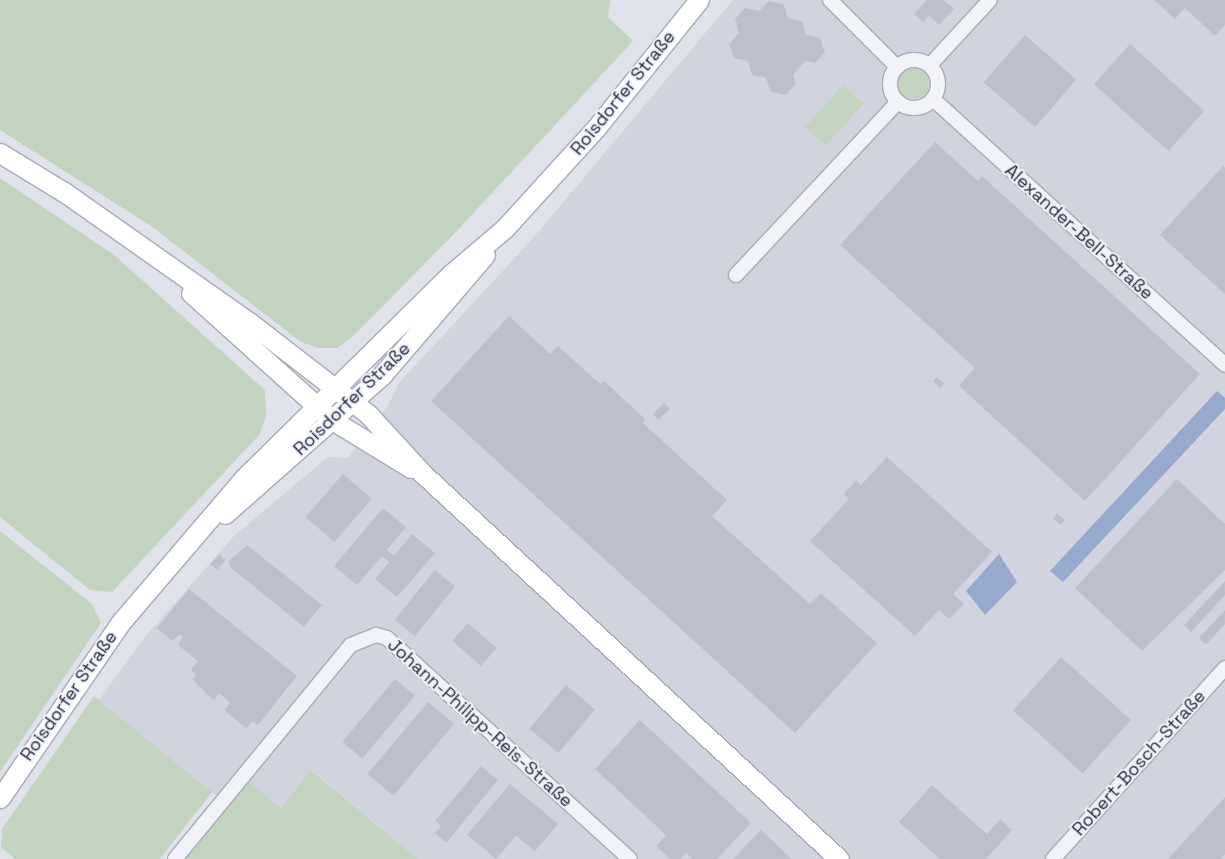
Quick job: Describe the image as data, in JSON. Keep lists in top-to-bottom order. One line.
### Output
{"streets":{"main road":["Roisdorfer Straße"],"street":["Alexander-Bell-Straße","Johann-Philipp-Reis-Straße","Robert-Bosch-Straße"]}}
